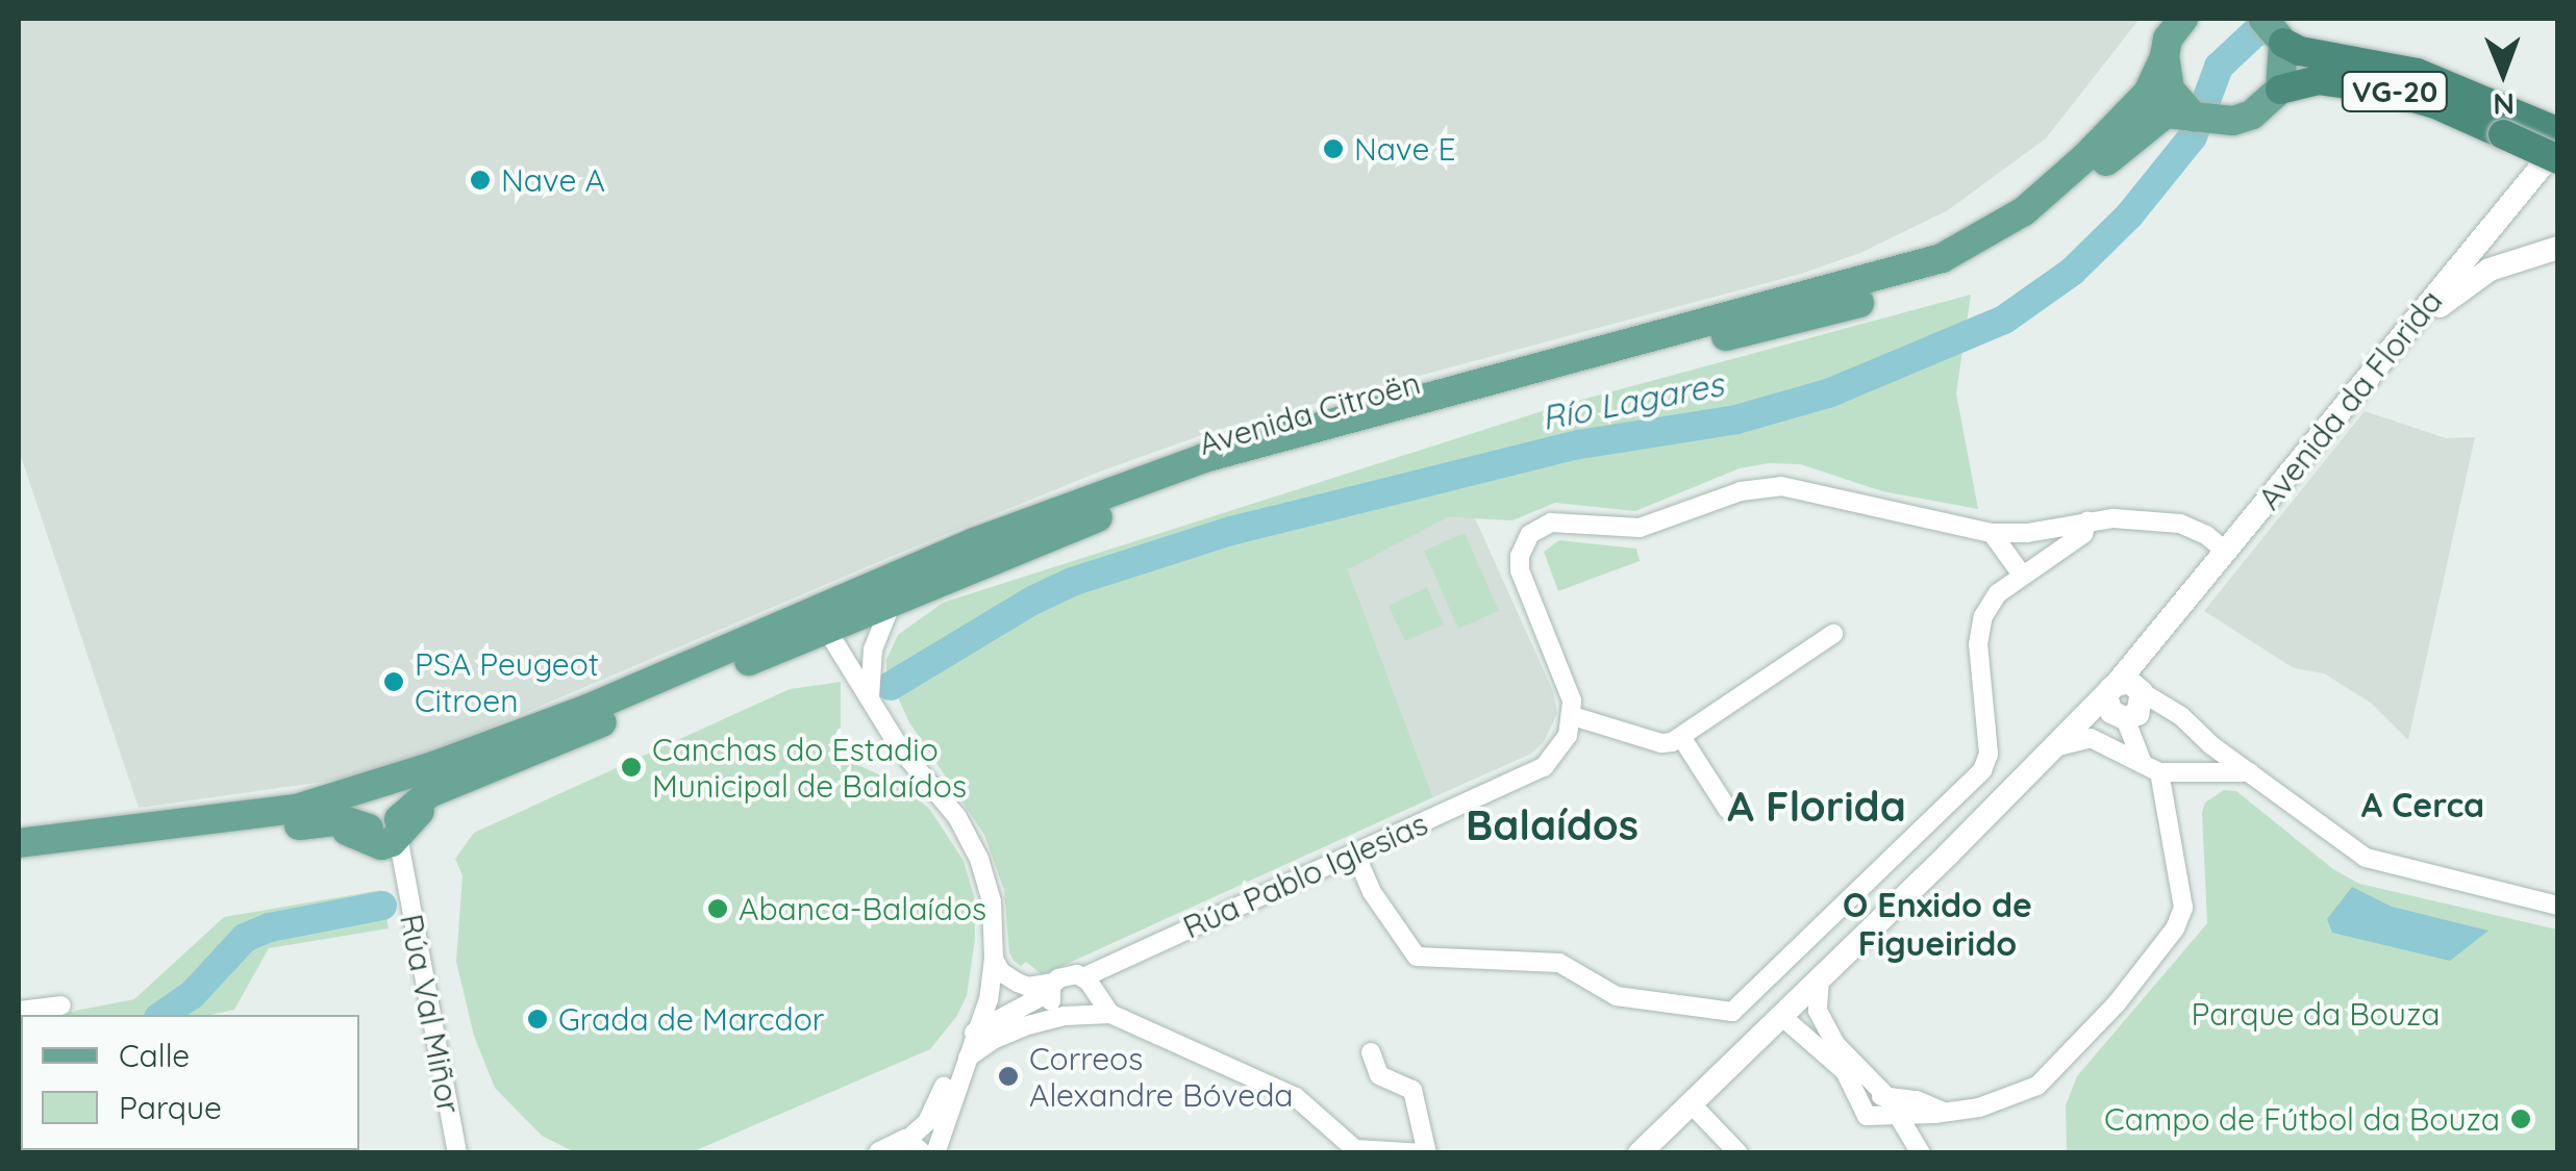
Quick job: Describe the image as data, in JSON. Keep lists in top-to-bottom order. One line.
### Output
{"streets":{"highway":["VG-20"],"main road":["Avenida da Florida","Avenida Citroën"],"street":["Rúa Pablo Iglesias","Rúa Val Miñor"]},"crossings":[["Avenida Citroën","Rúa Val Miñor"]],"districts":["A Cerca","A Florida","Balaídos","O Enxido de Figueirido"],"water":["Río Lagares"],"parks":["Parque da Bouza"],"places":["Nave E","Nave A","PSA Peugeot Citroen","Canchas do Estadio Municipal de Balaídos","Abanca-Balaídos","Grada de Marcdor","Correos Alexandre Bóveda","Campo de Fútbol da Bouza"],"legend":["Calle","Parque"],"north":"bottom"}
